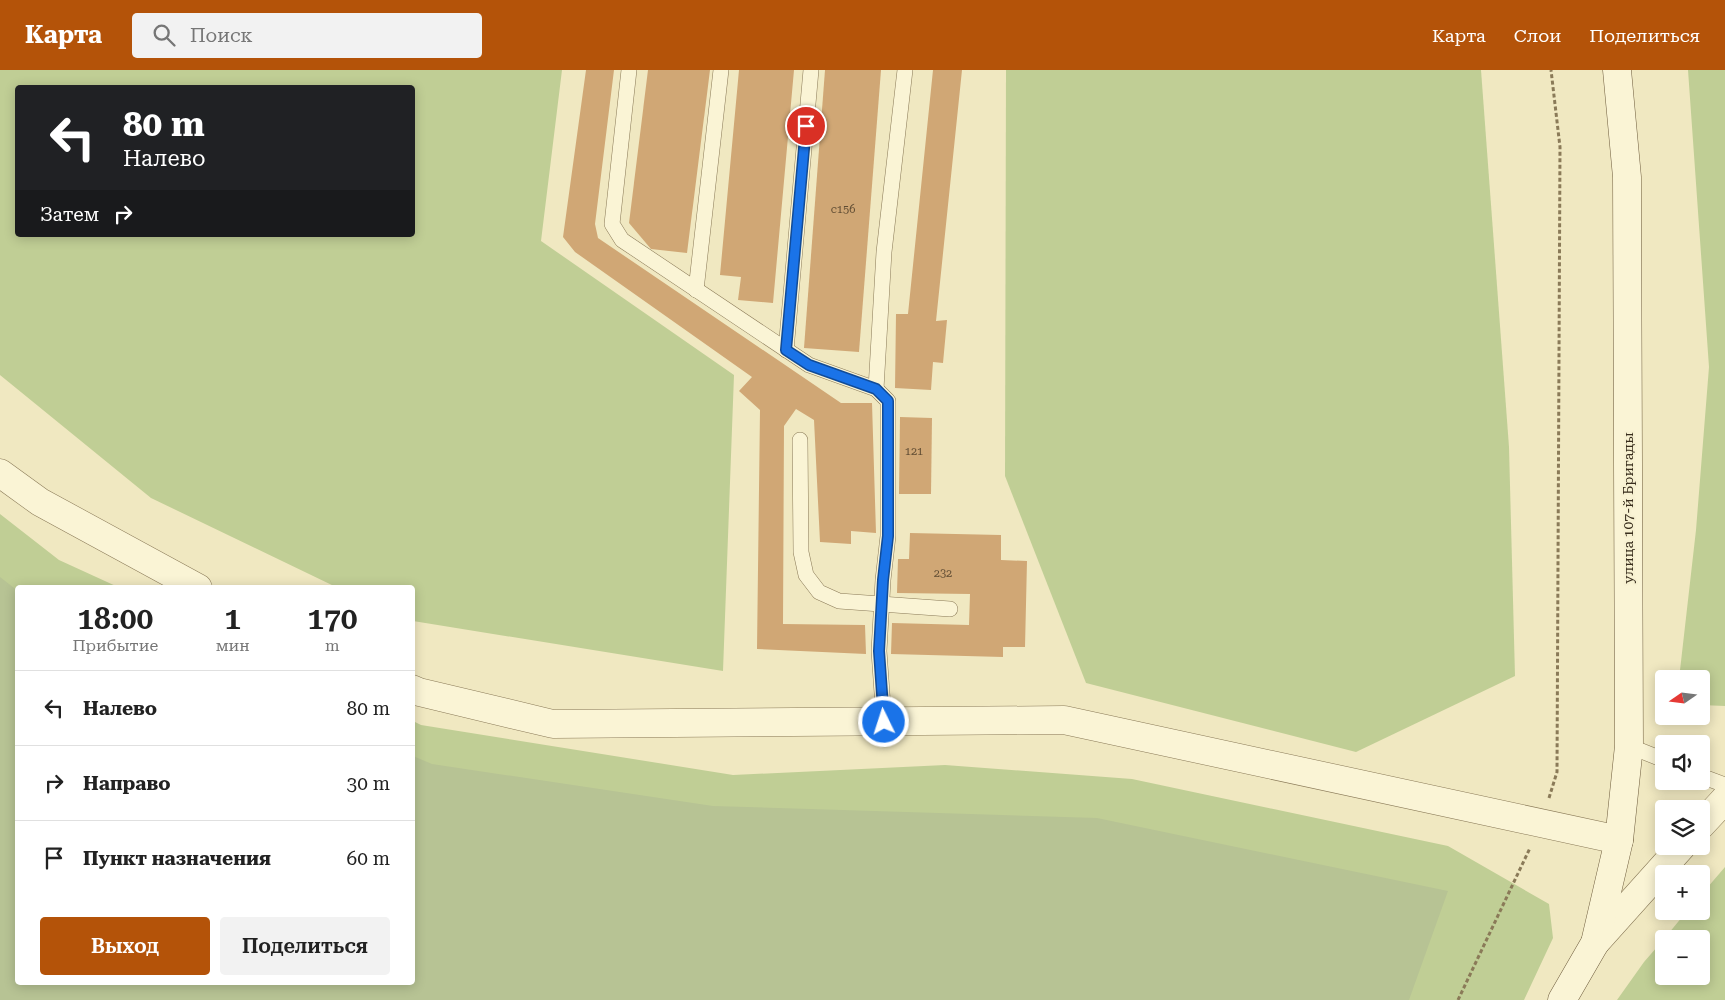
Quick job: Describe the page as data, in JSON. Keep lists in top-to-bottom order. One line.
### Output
{"streets":{"street":["улица 107-й Бригады"]},"house_numbers":["с156","121","232"],"north":"left","page":{"header":"Карта","search":"Поиск","nav":["Карта","Слои","Поделиться"],"turn":["80 m","Налево"],"then":"Затем","eta":["18:00","Прибытие","1","мин","170","m"],"map_buttons":["+","−"],"list":[{"name":"Налево","value":"80 m"},{"name":"Направо","value":"30 m"},{"name":"Пункт назначения","value":"60 m"}],"buttons":["Выход","Поделиться"]}}
